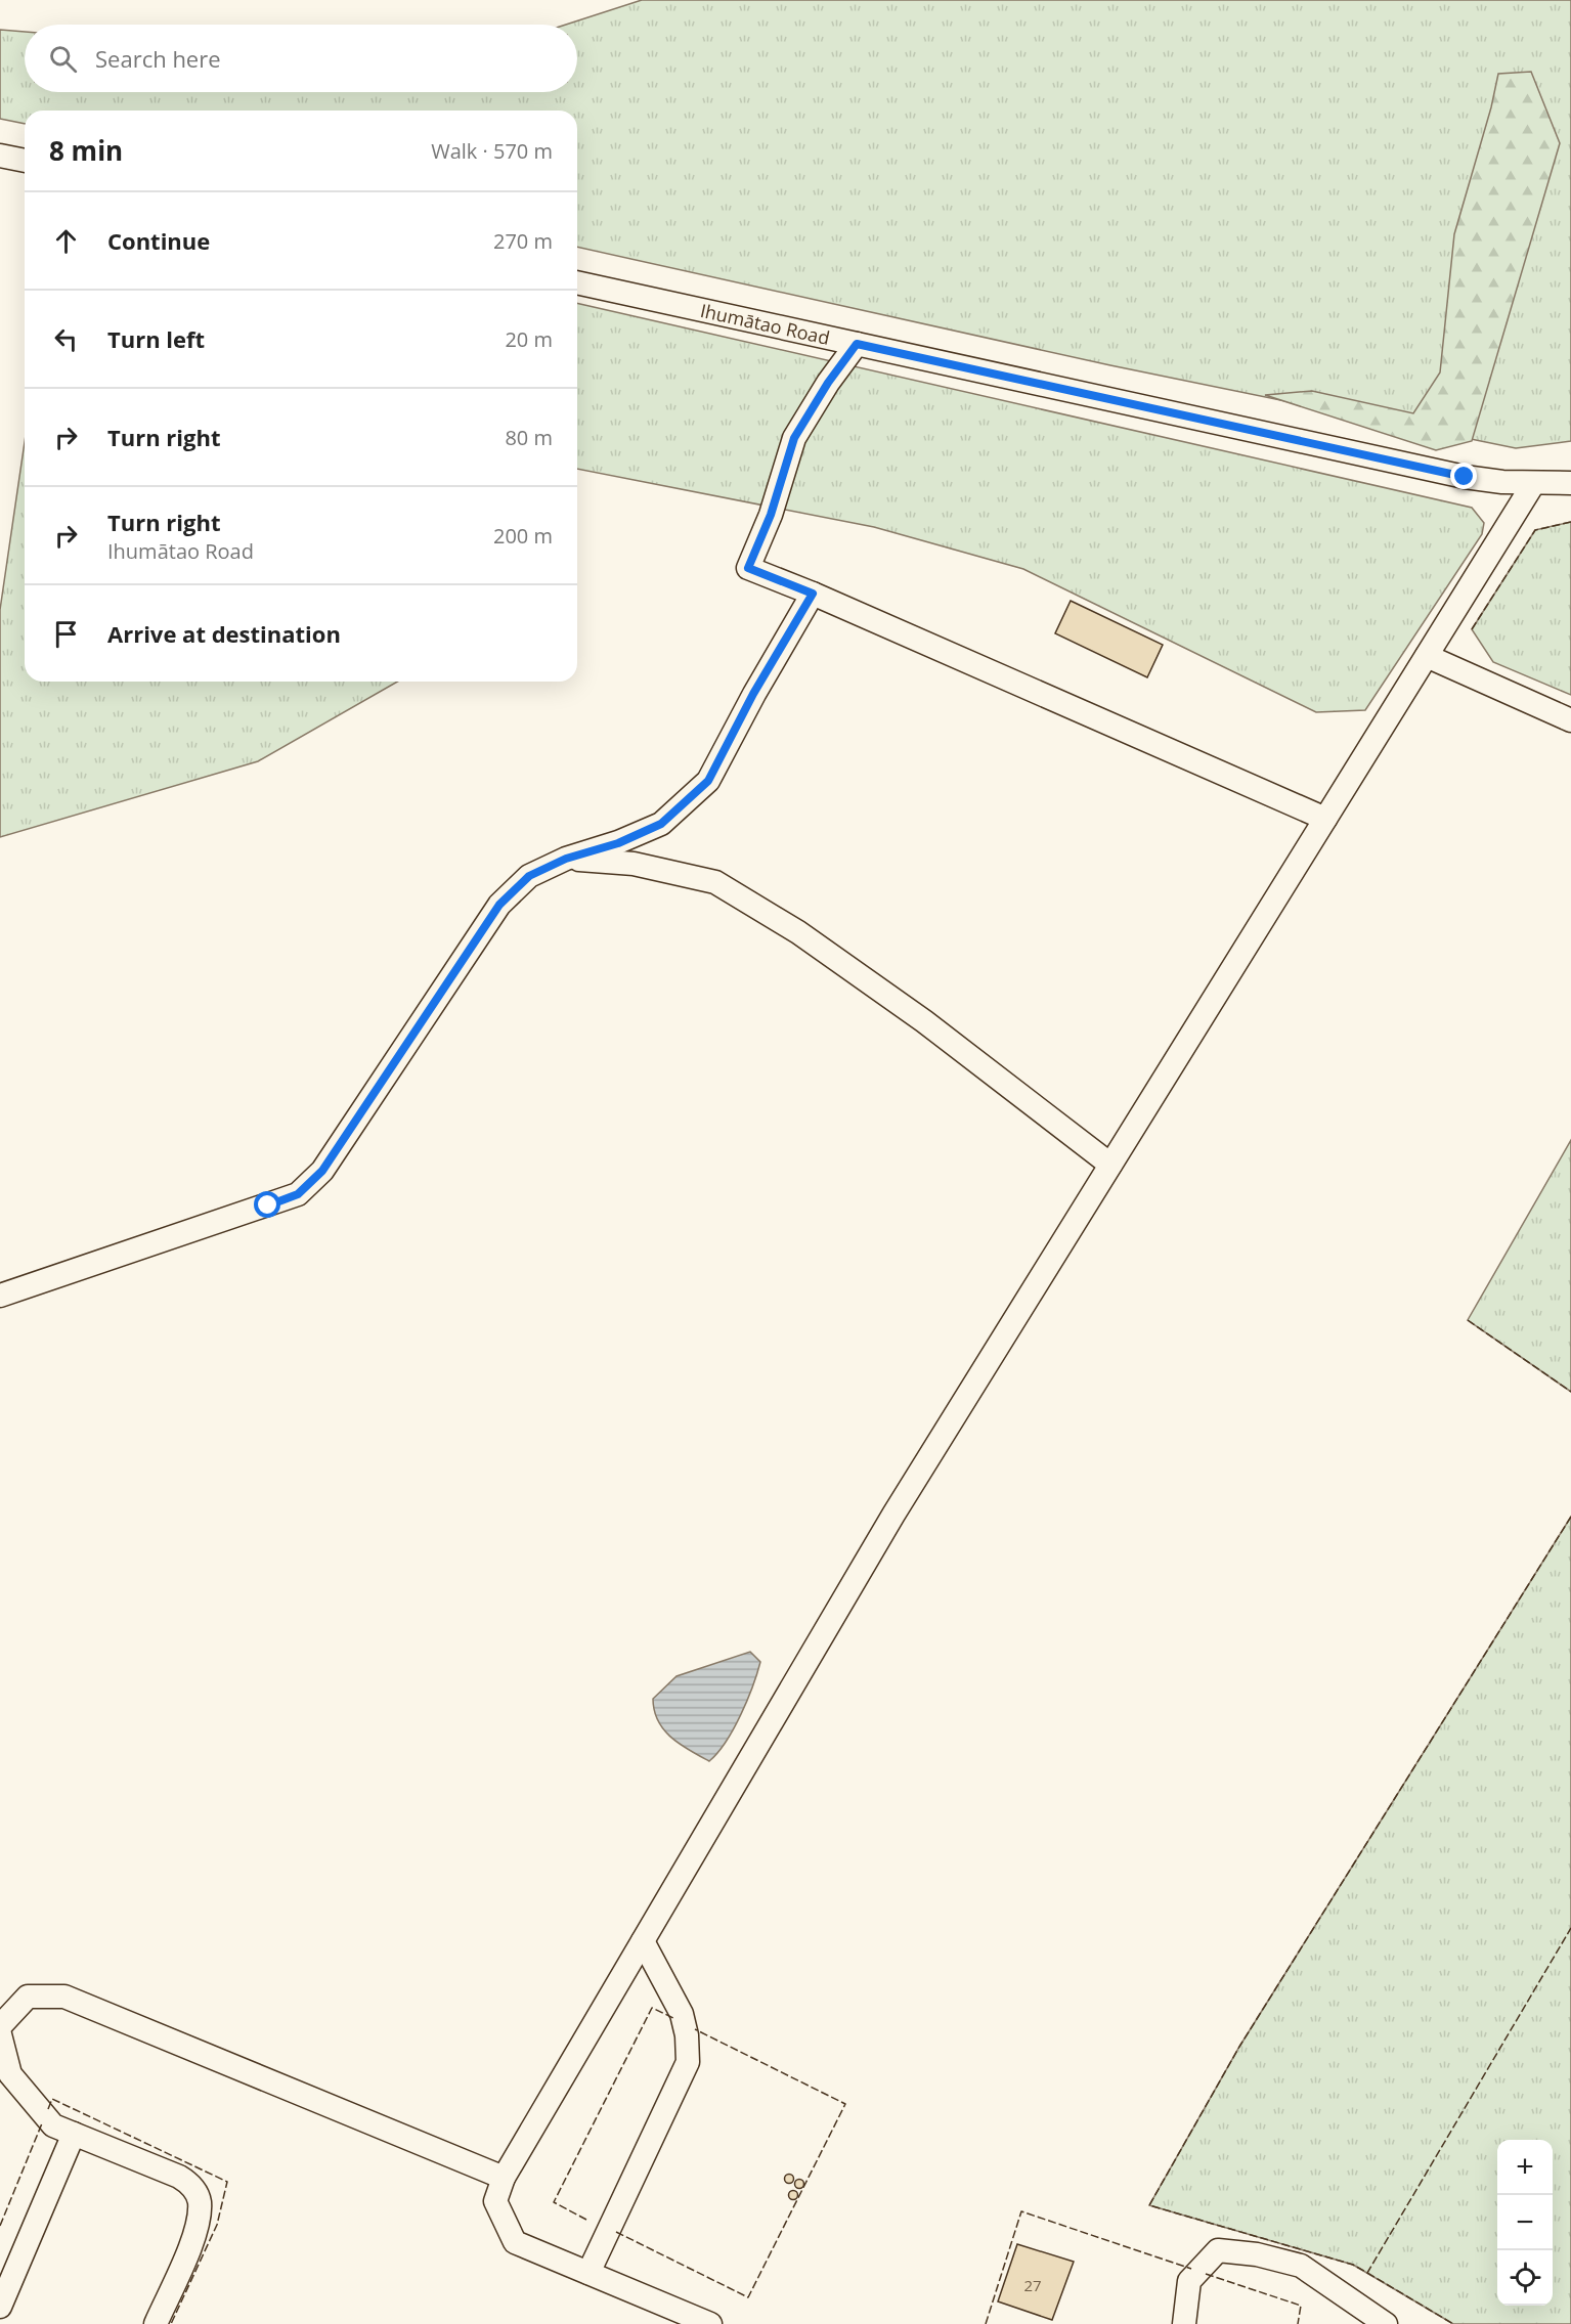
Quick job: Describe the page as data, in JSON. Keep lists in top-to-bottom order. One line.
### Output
{"streets":{"street":["Ihumātao Road"]},"house_numbers":["27"],"page":{"search":"Search here","heading":["8 min","Walk · 570 m"],"list":[["Continue","270 m"],["Turn left","20 m"],["Turn right","80 m"],["Turn right","Ihumātao Road","200 m"],"Arrive at destination"],"map_buttons":["+","−"]}}
